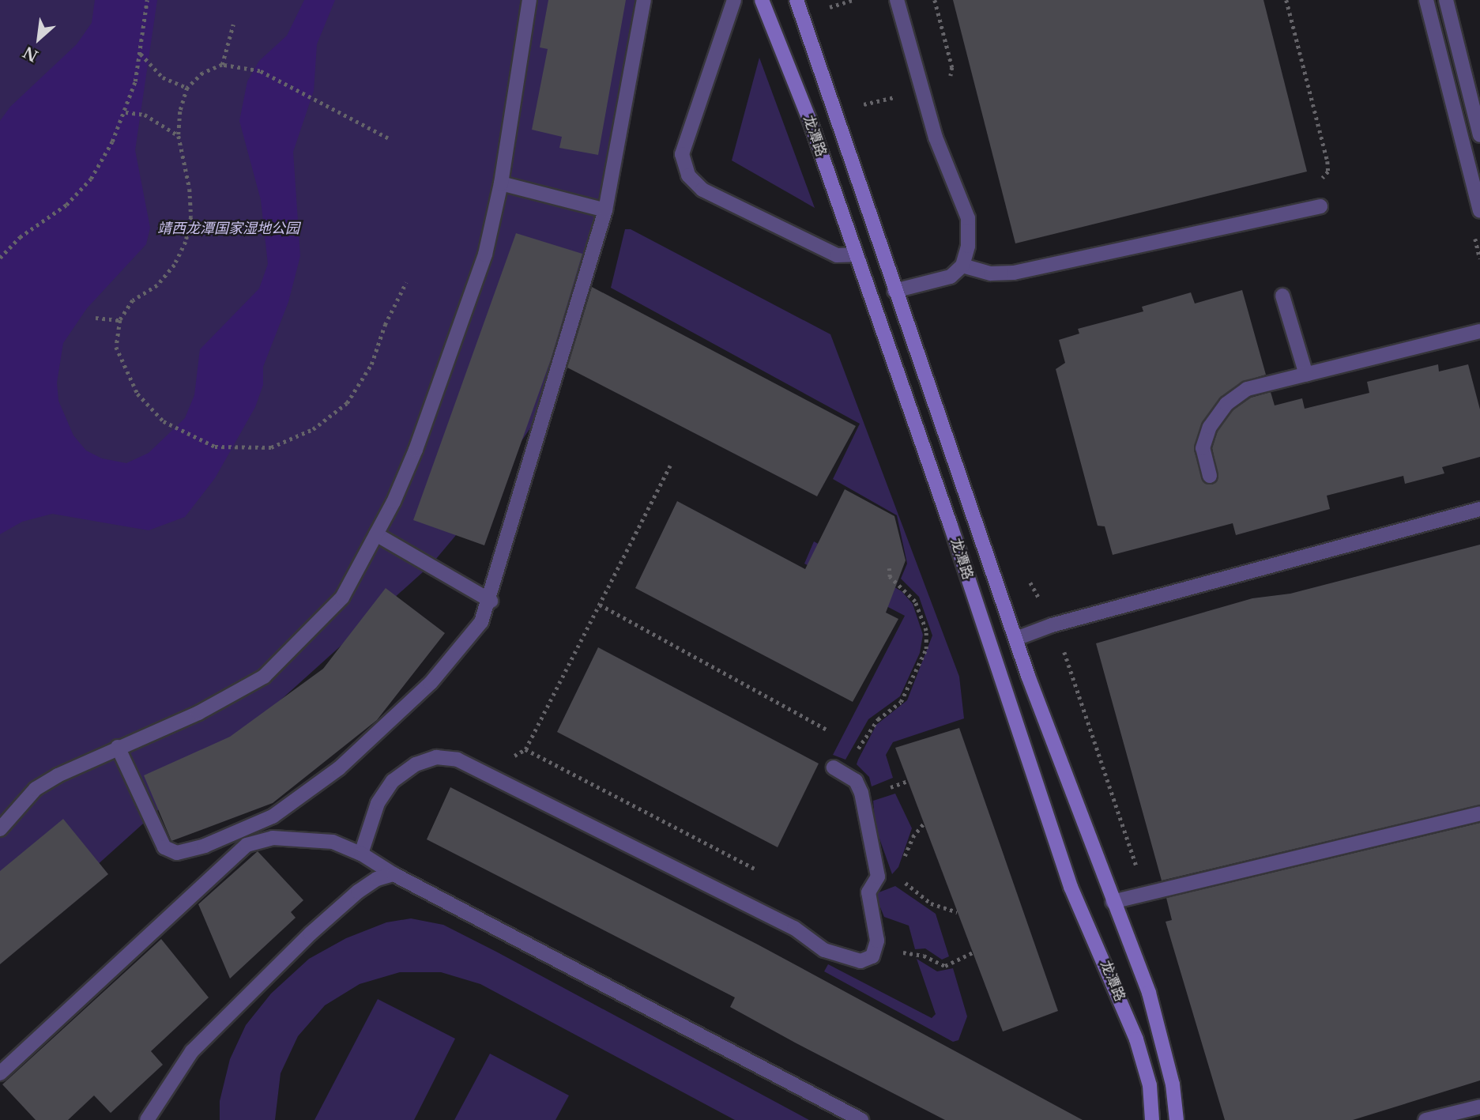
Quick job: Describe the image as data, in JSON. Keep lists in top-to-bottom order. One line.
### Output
{"streets":{"main road":["龙潭路"]},"parks":["靖西龙潭国家湿地公园"],"north":"bottom left"}
